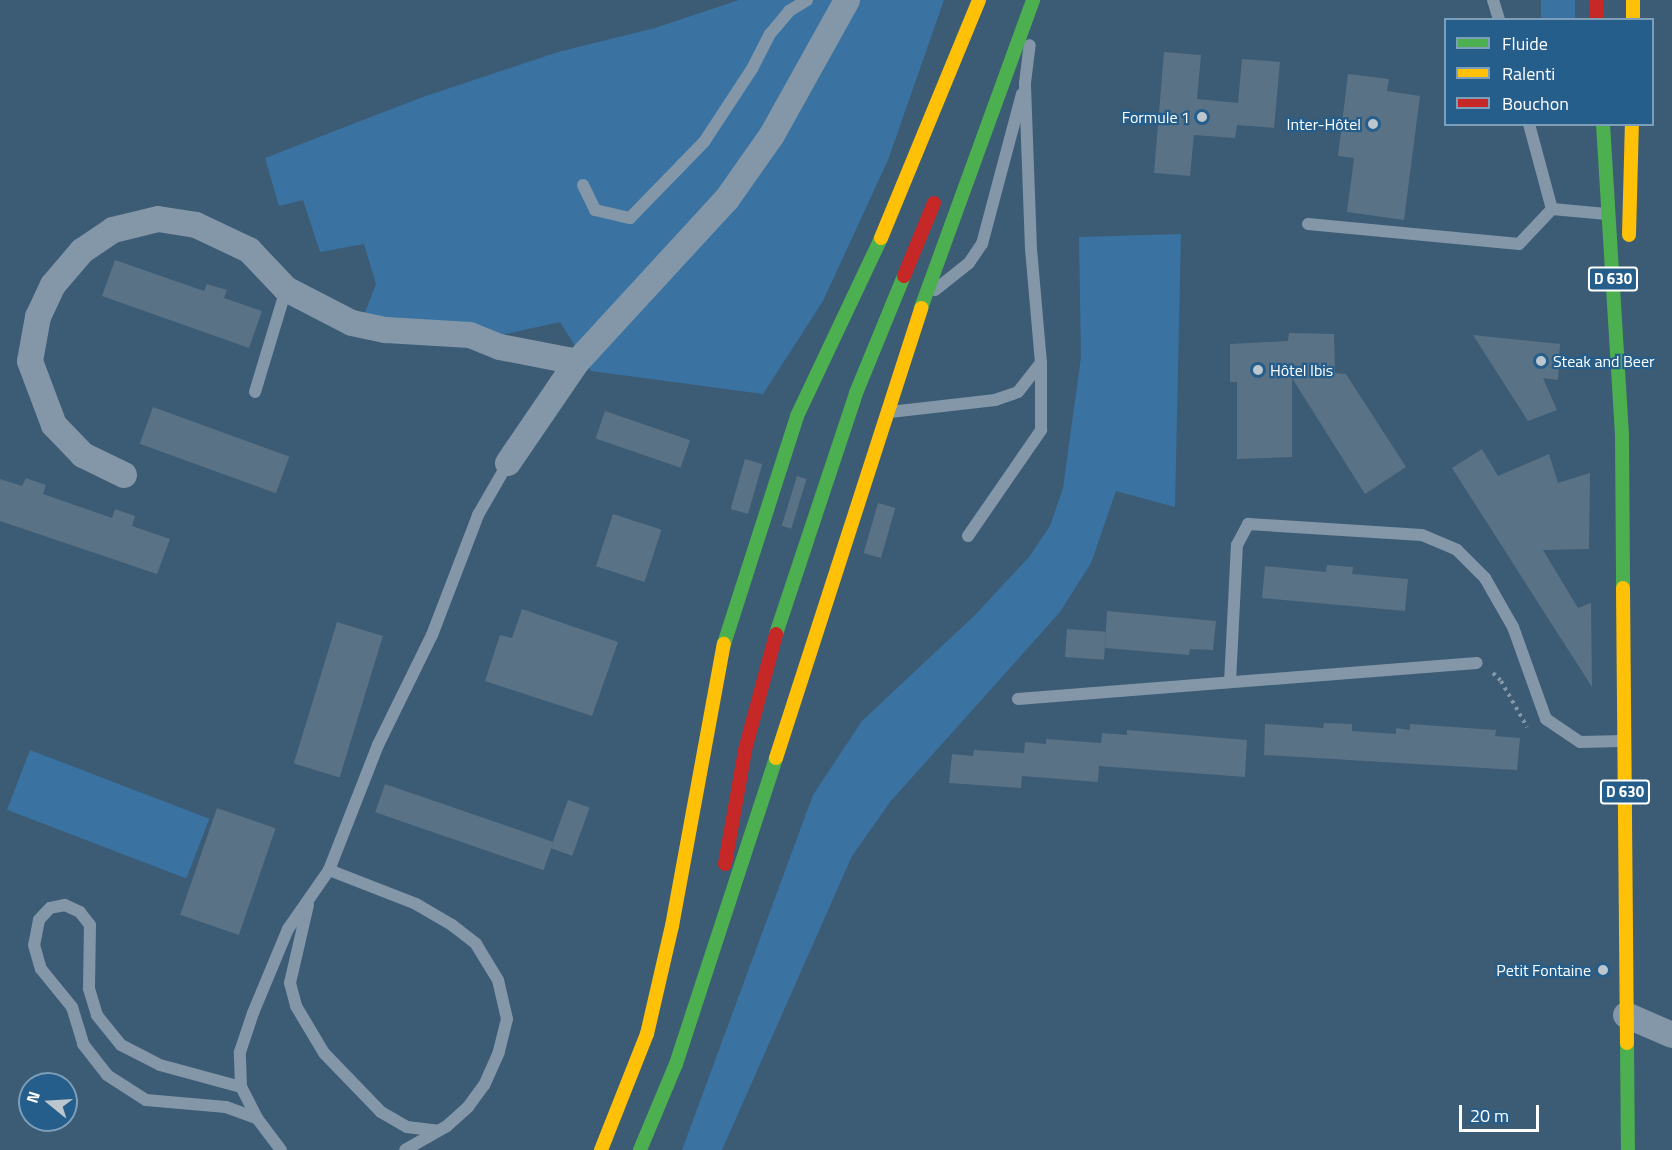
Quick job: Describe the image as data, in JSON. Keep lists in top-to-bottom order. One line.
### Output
{"streets":{"main road":["D 630"]},"places":["Formule 1","Inter-Hôtel","Steak and Beer","Hôtel Ibis","Petit Fontaine"],"legend":["Fluide","Ralenti","Bouchon"],"scale_bar":"20 m","north":"left"}
